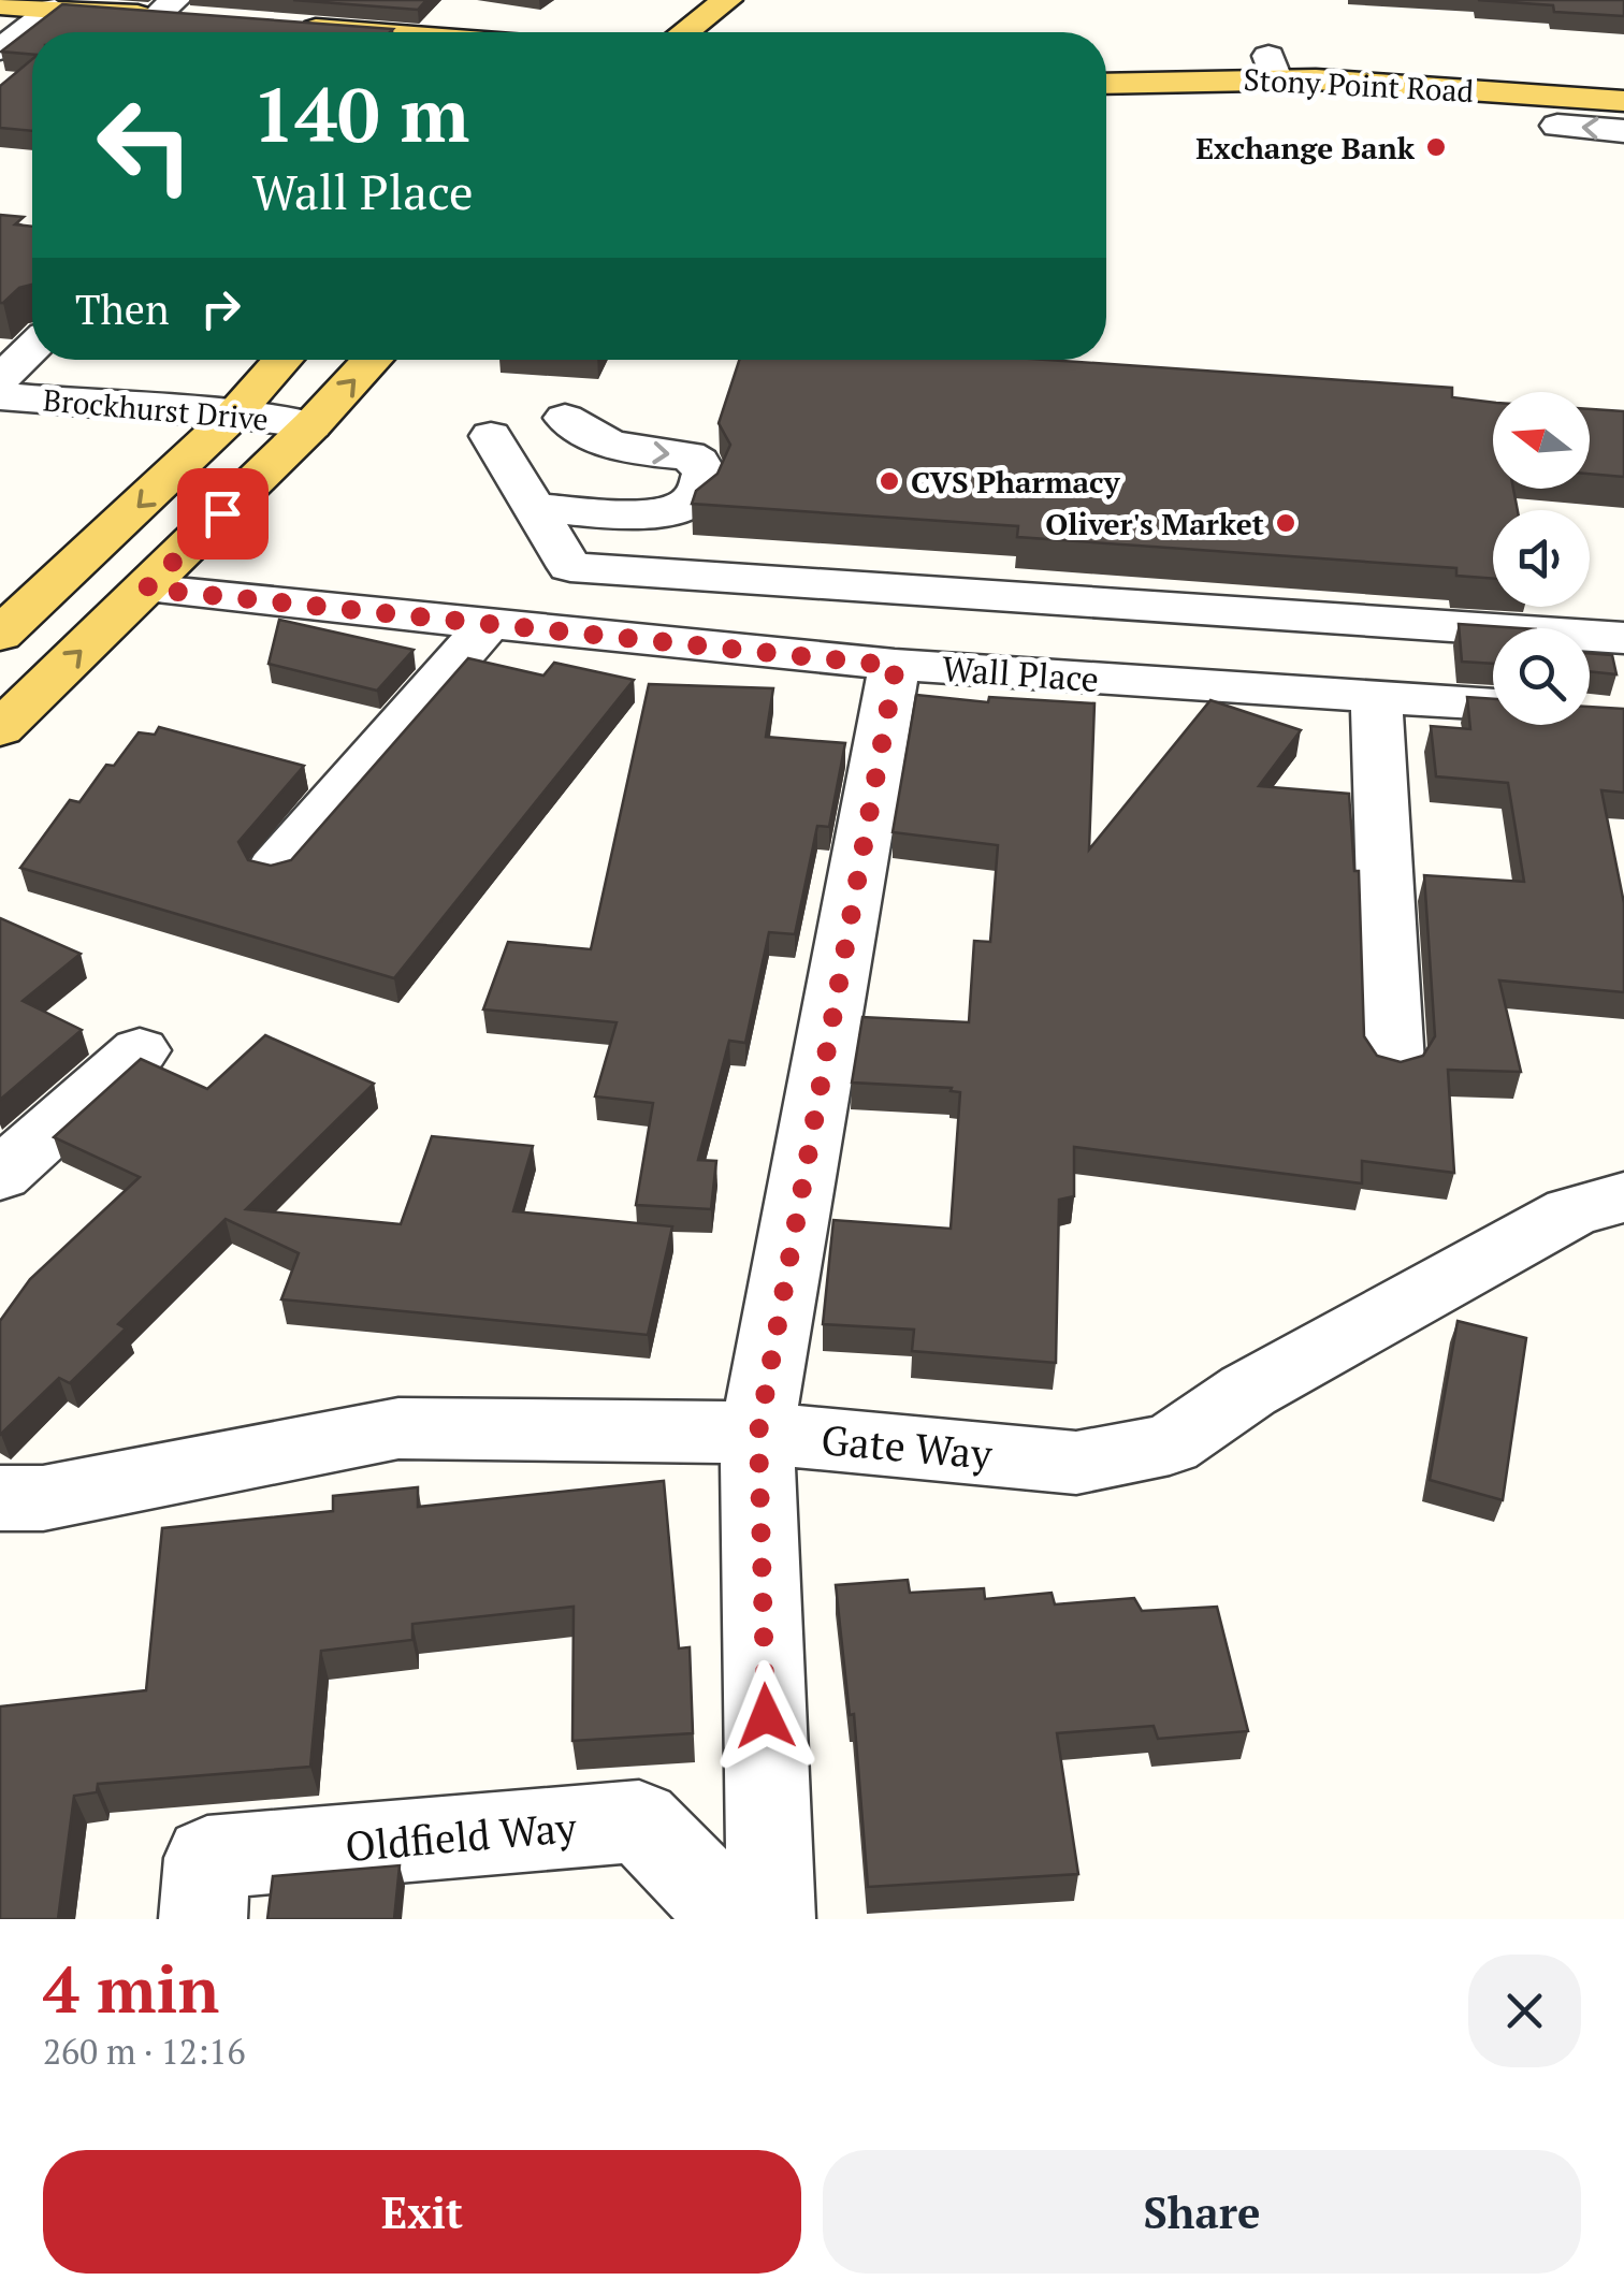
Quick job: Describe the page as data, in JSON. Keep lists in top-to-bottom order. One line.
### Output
{"streets":{"main road":["Stony Point Road"],"street":["Brockhurst Drive","Wall Place","Gate Way","Oldfield Way"]},"places":["Exchange Bank","CVS Pharmacy","Oliver's Market"],"north":"left","page":{"turn":["140 m","Wall Place"],"then":"Then","heading":["4 min","260 m · 12:16"],"buttons":["Exit","Share"]}}
